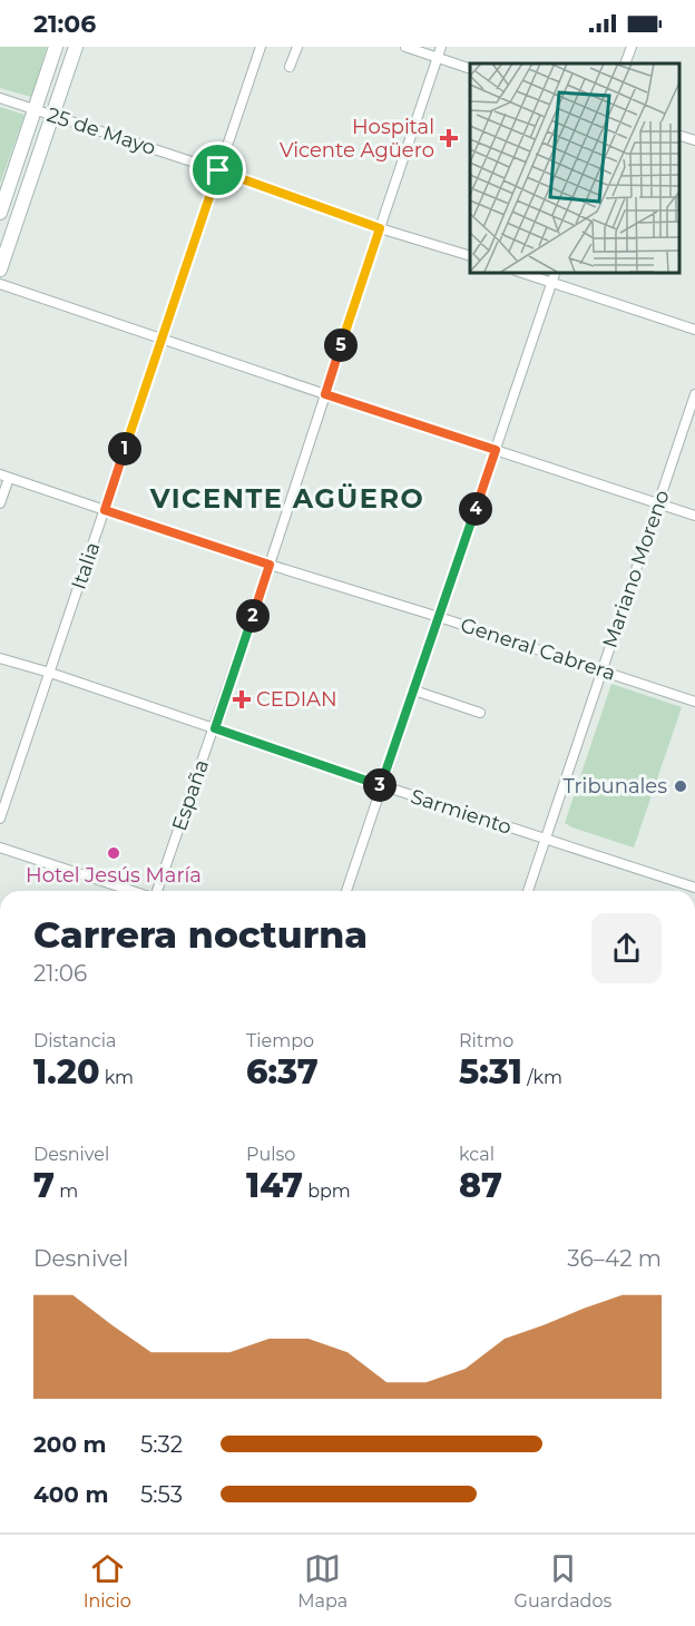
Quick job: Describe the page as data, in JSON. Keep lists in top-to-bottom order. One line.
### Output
{"streets":{"street":["25 de Mayo","Italia","Mariano Moreno","General Cabrera","España","Sarmiento"]},"crossings":[["25 de Mayo","Italia"],["25 de Mayo","España"],["Italia","General Cabrera"],["Italia","Sarmiento"],["Mariano Moreno","General Cabrera"],["Mariano Moreno","Sarmiento"],["General Cabrera","España"],["España","Sarmiento"]],"districts":["VICENTE AGÜERO"],"places":{"health":["Hospital Vicente Agüero","CEDIAN"],"other":["Tribunales","Hotel Jesús María"]},"page":{"status":"21:06","pins":["5","1","4","2","3"],"heading":["Carrera nocturna","21:06"],"stats":[["Distancia","1.20 km"],["Tiempo","6:37"],["Ritmo","5:31 /km"],["Desnivel","7 m"],["Pulso","147 bpm"],["kcal","87"]],"chart":["Desnivel","36–42 m"],"list":[{"name":"200 m","note":"5:32"},{"name":"400 m","note":"5:53"}],"tabs":["Inicio","Mapa","Guardados"]}}
